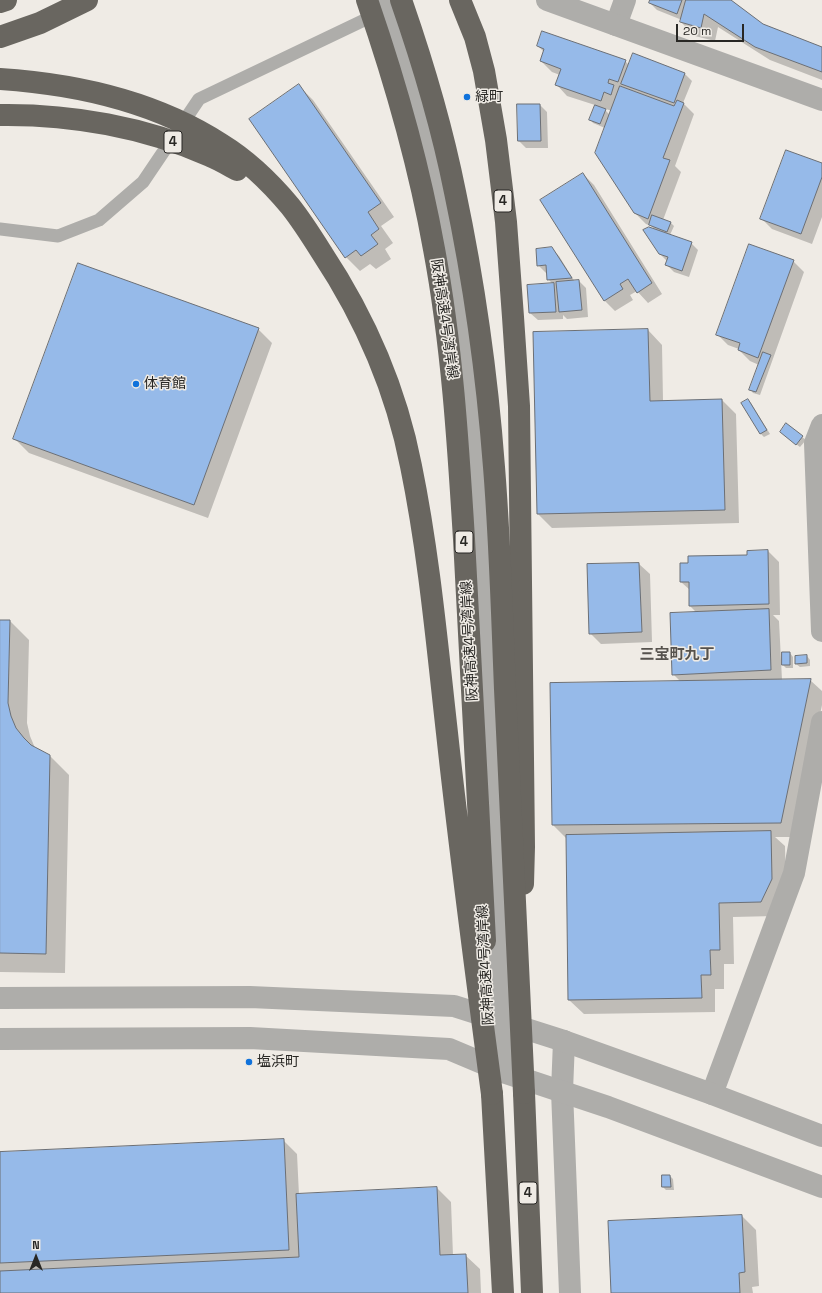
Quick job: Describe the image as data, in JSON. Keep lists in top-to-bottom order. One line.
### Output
{"streets":{"highway":["4","阪神高速4号湾岸線"]},"crossings":[["4","阪神高速4号湾岸線"]],"districts":["三宝町九丁"],"places":["緑町","体育館","塩浜町"],"scale_bar":"20 m","north":"top"}
